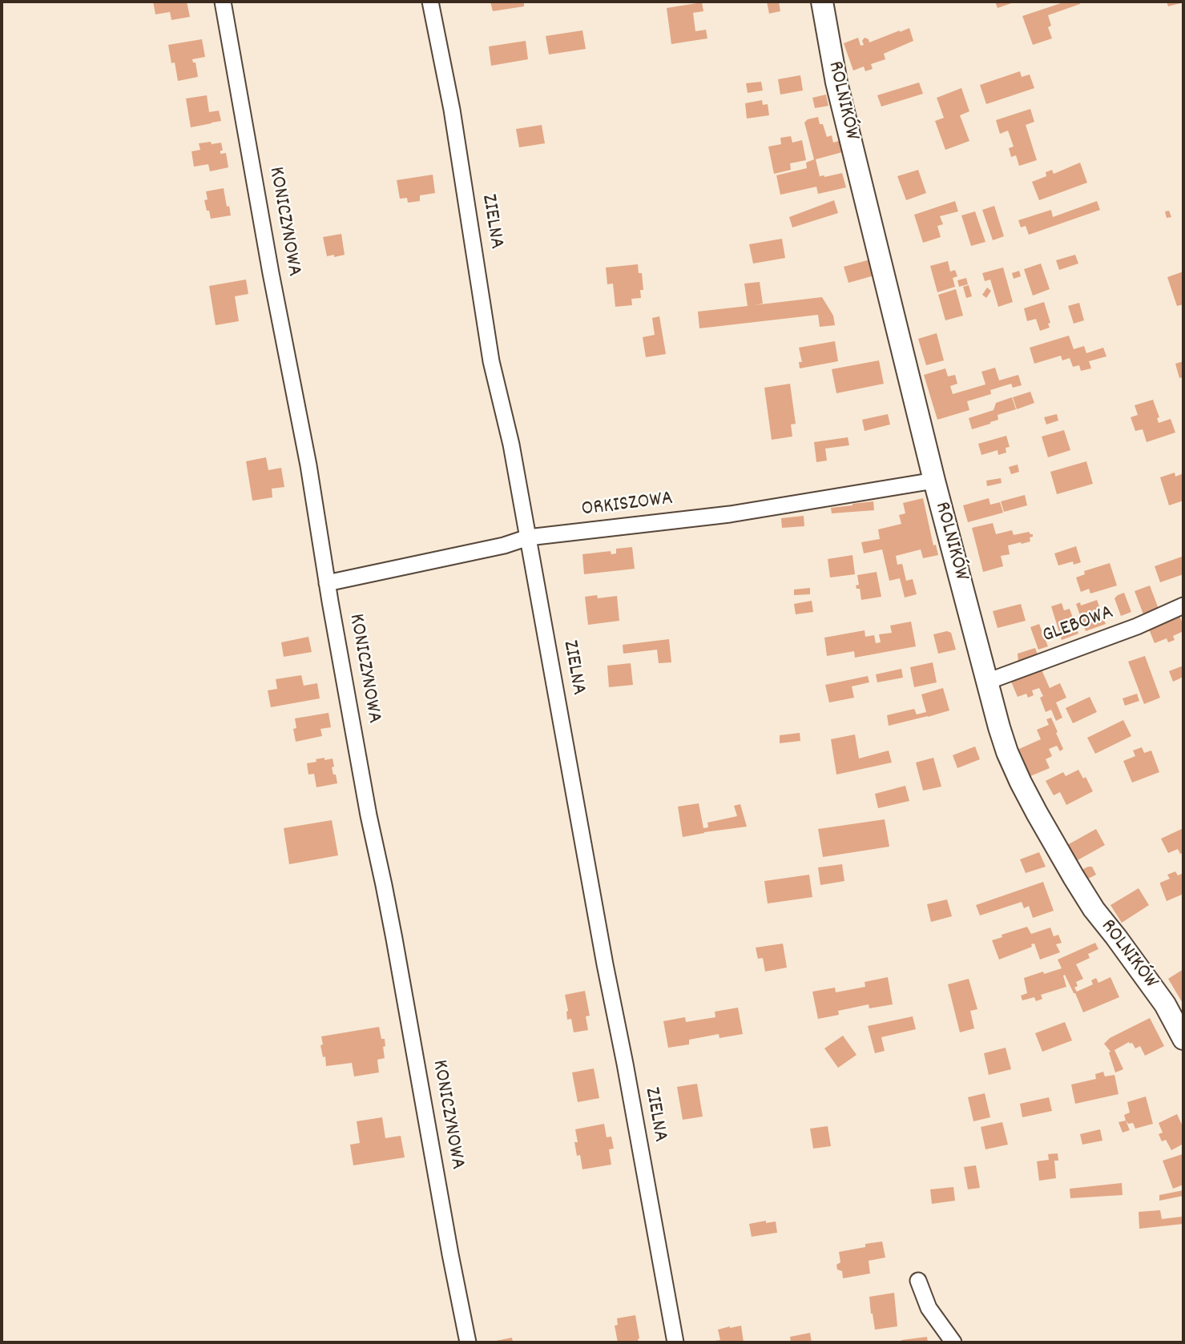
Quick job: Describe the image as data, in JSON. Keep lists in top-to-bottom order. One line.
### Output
{"streets":{"street":["ROLNIKÓW","KONICZYNOWA","ZIELNA","ORKISZOWA","GLEBOWA"]},"crossings":[["ROLNIKÓW","ORKISZOWA"],["ROLNIKÓW","GLEBOWA"],["KONICZYNOWA","ORKISZOWA"],["ZIELNA","ORKISZOWA"]]}
